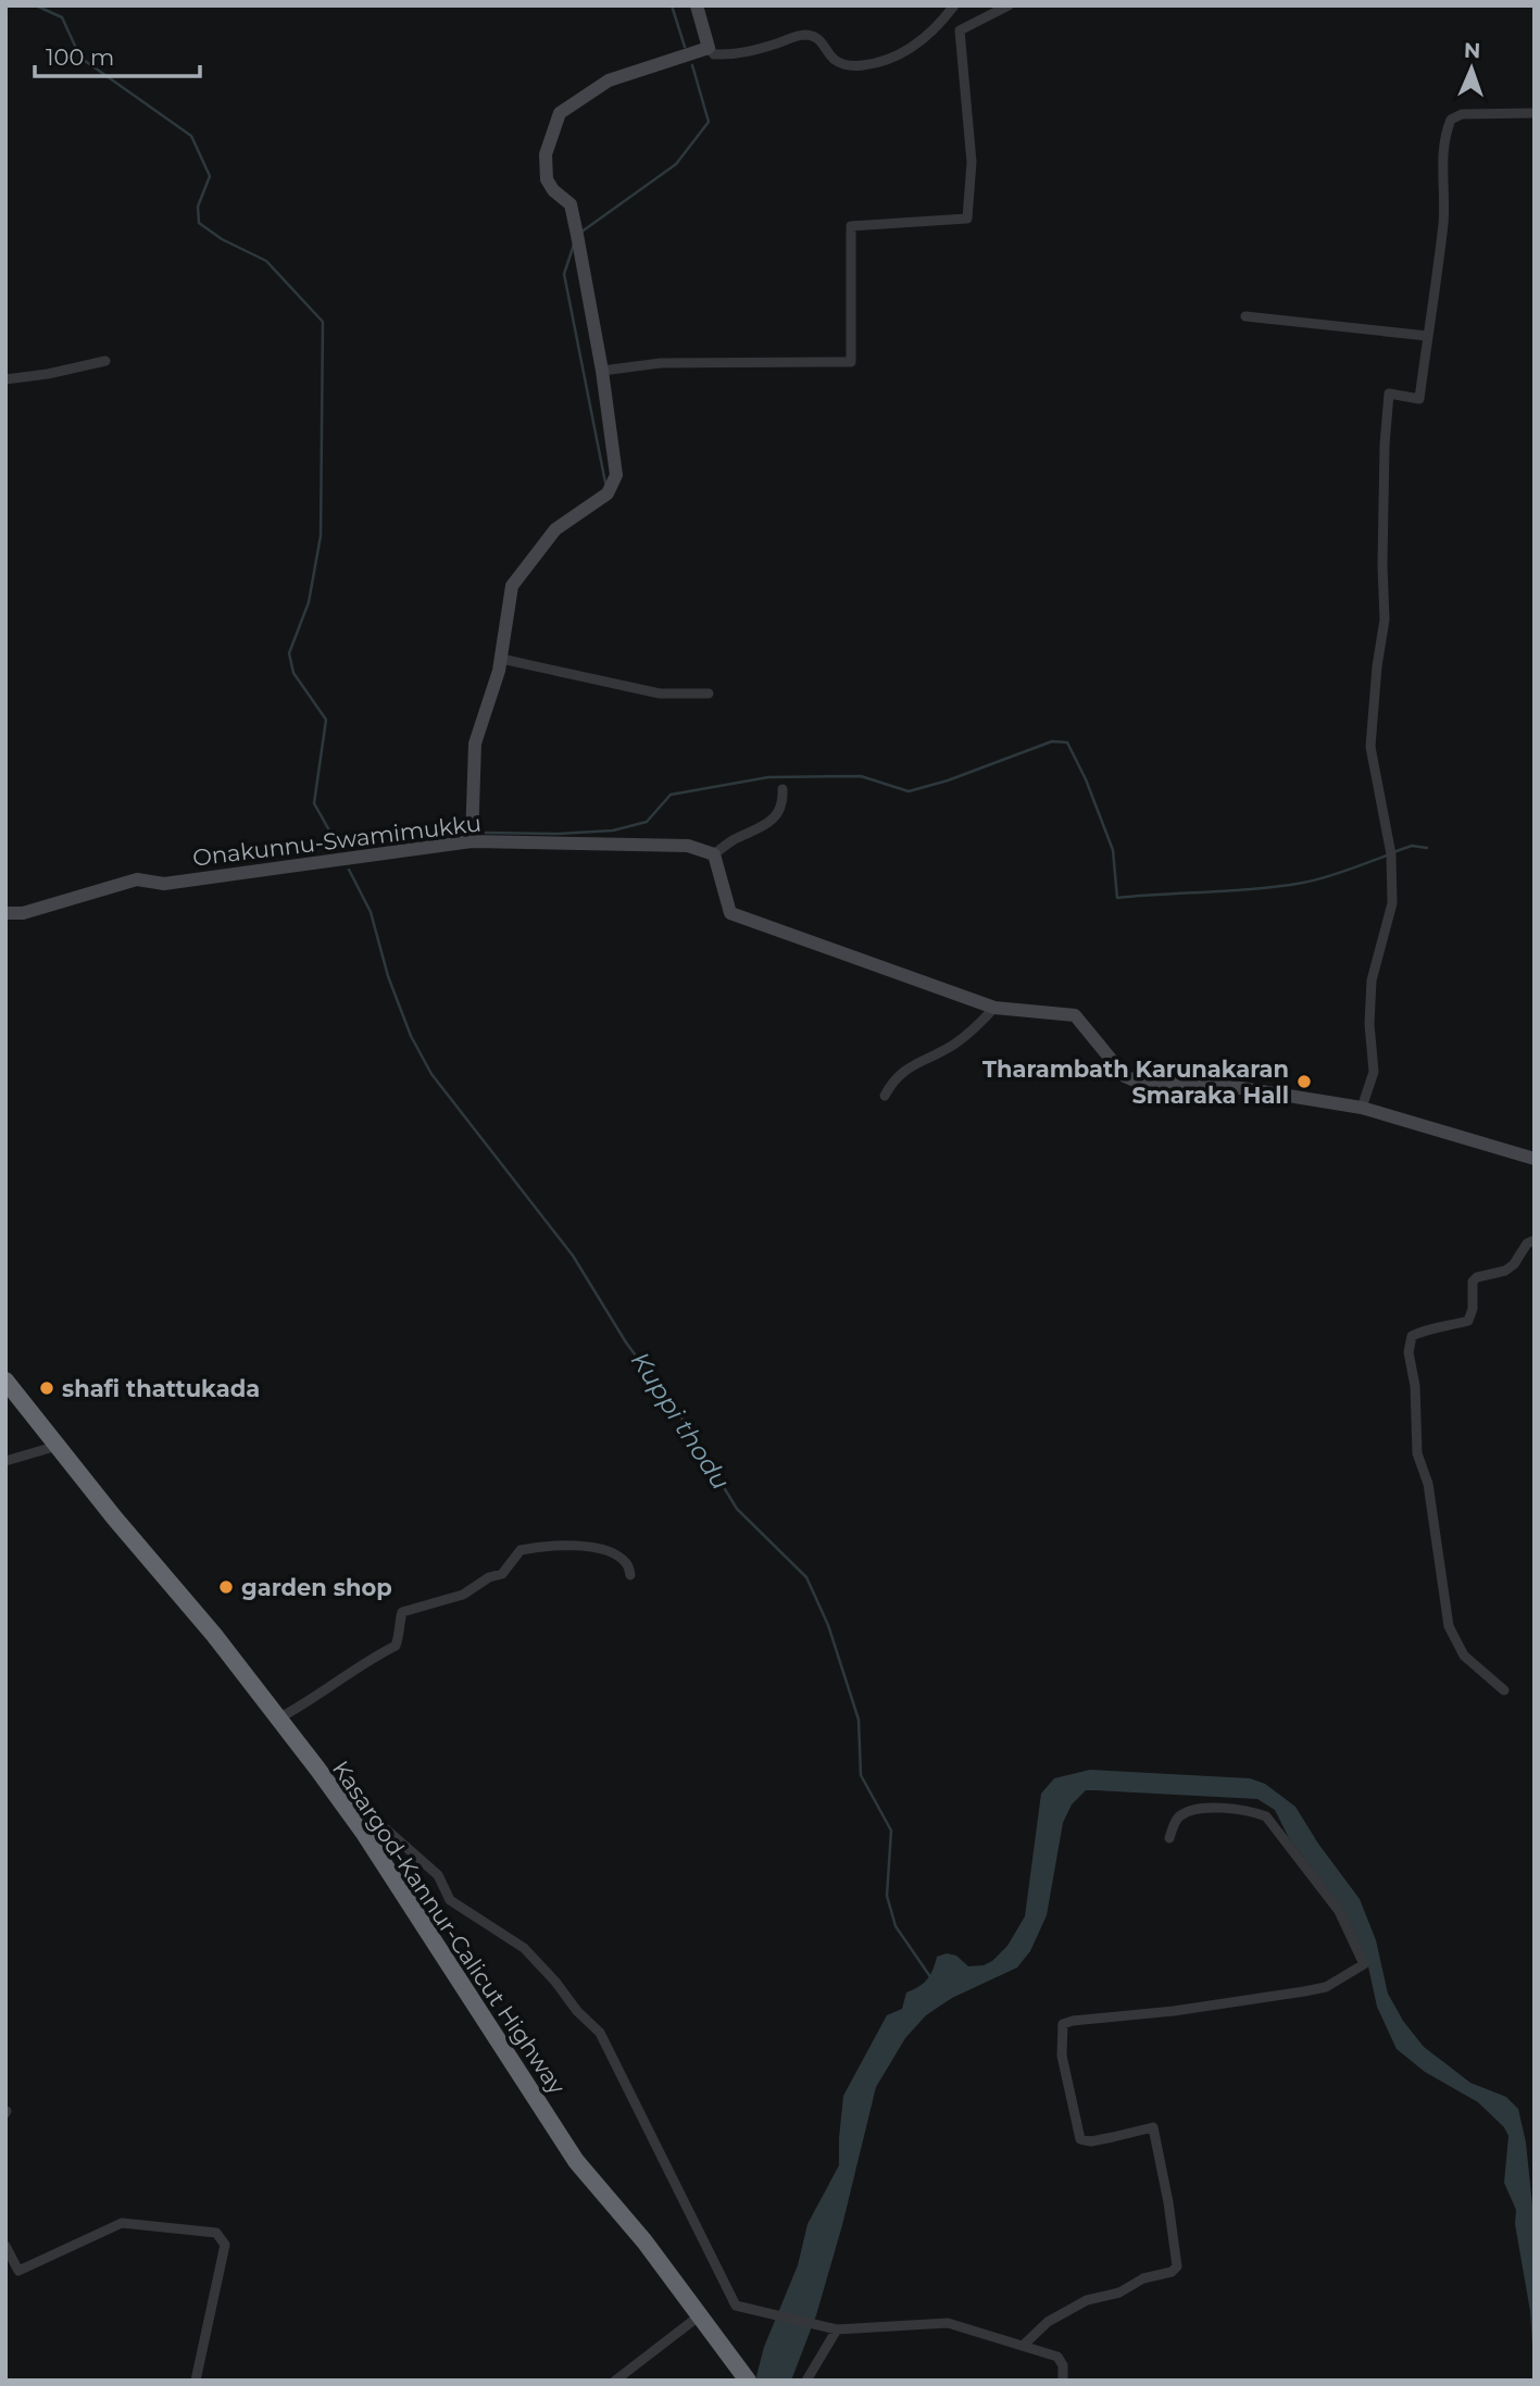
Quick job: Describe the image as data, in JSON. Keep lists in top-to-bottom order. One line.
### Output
{"streets":{"highway":["Kasargod-Kannur-Calicut Highway"],"street":["Onakunnu-Swamimukku"]},"water":["Kuppi thodu"],"places":["Tharambath Karunakaran Smaraka Hall","shafi thattukada","garden shop"],"scale_bar":"100 m","north":"top"}
